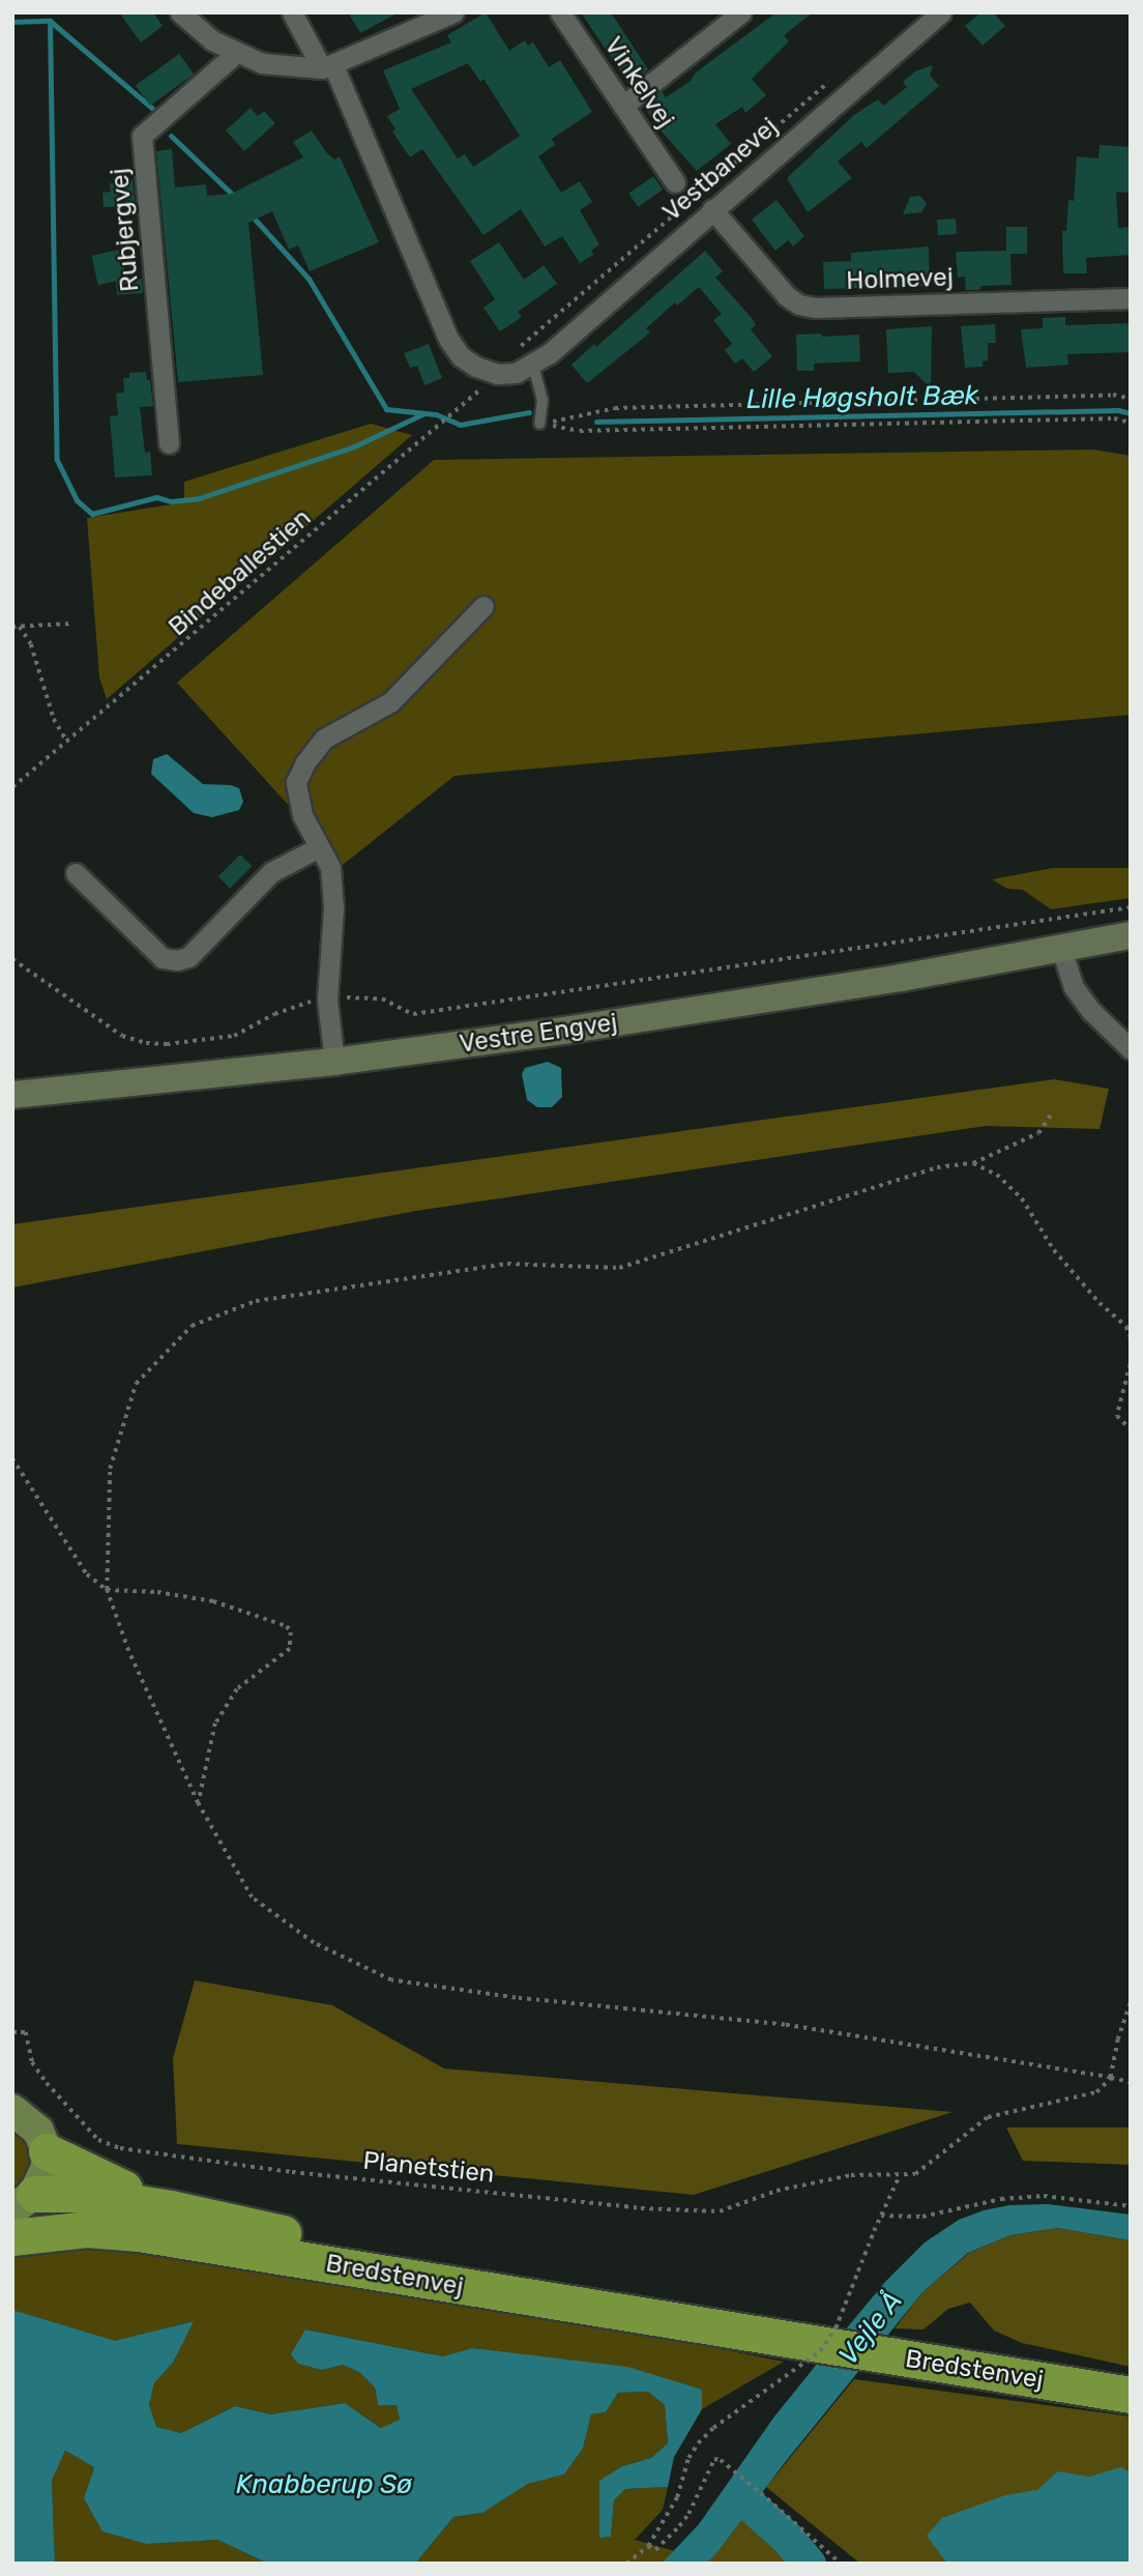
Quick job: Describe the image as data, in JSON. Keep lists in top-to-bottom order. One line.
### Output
{"streets":{"highway":["Bredstenvej"],"street":["Vinkelvej","Vestbanevej","Rubjergvej","Holmevej","Vestre Engvej"],"path":["Bindeballestien","Planetstien"]},"crossings":[["Vestbanevej","Holmevej"]],"water":["Lille Høgsholt Bæk","Vejle Å","Knabberup Sø"]}
